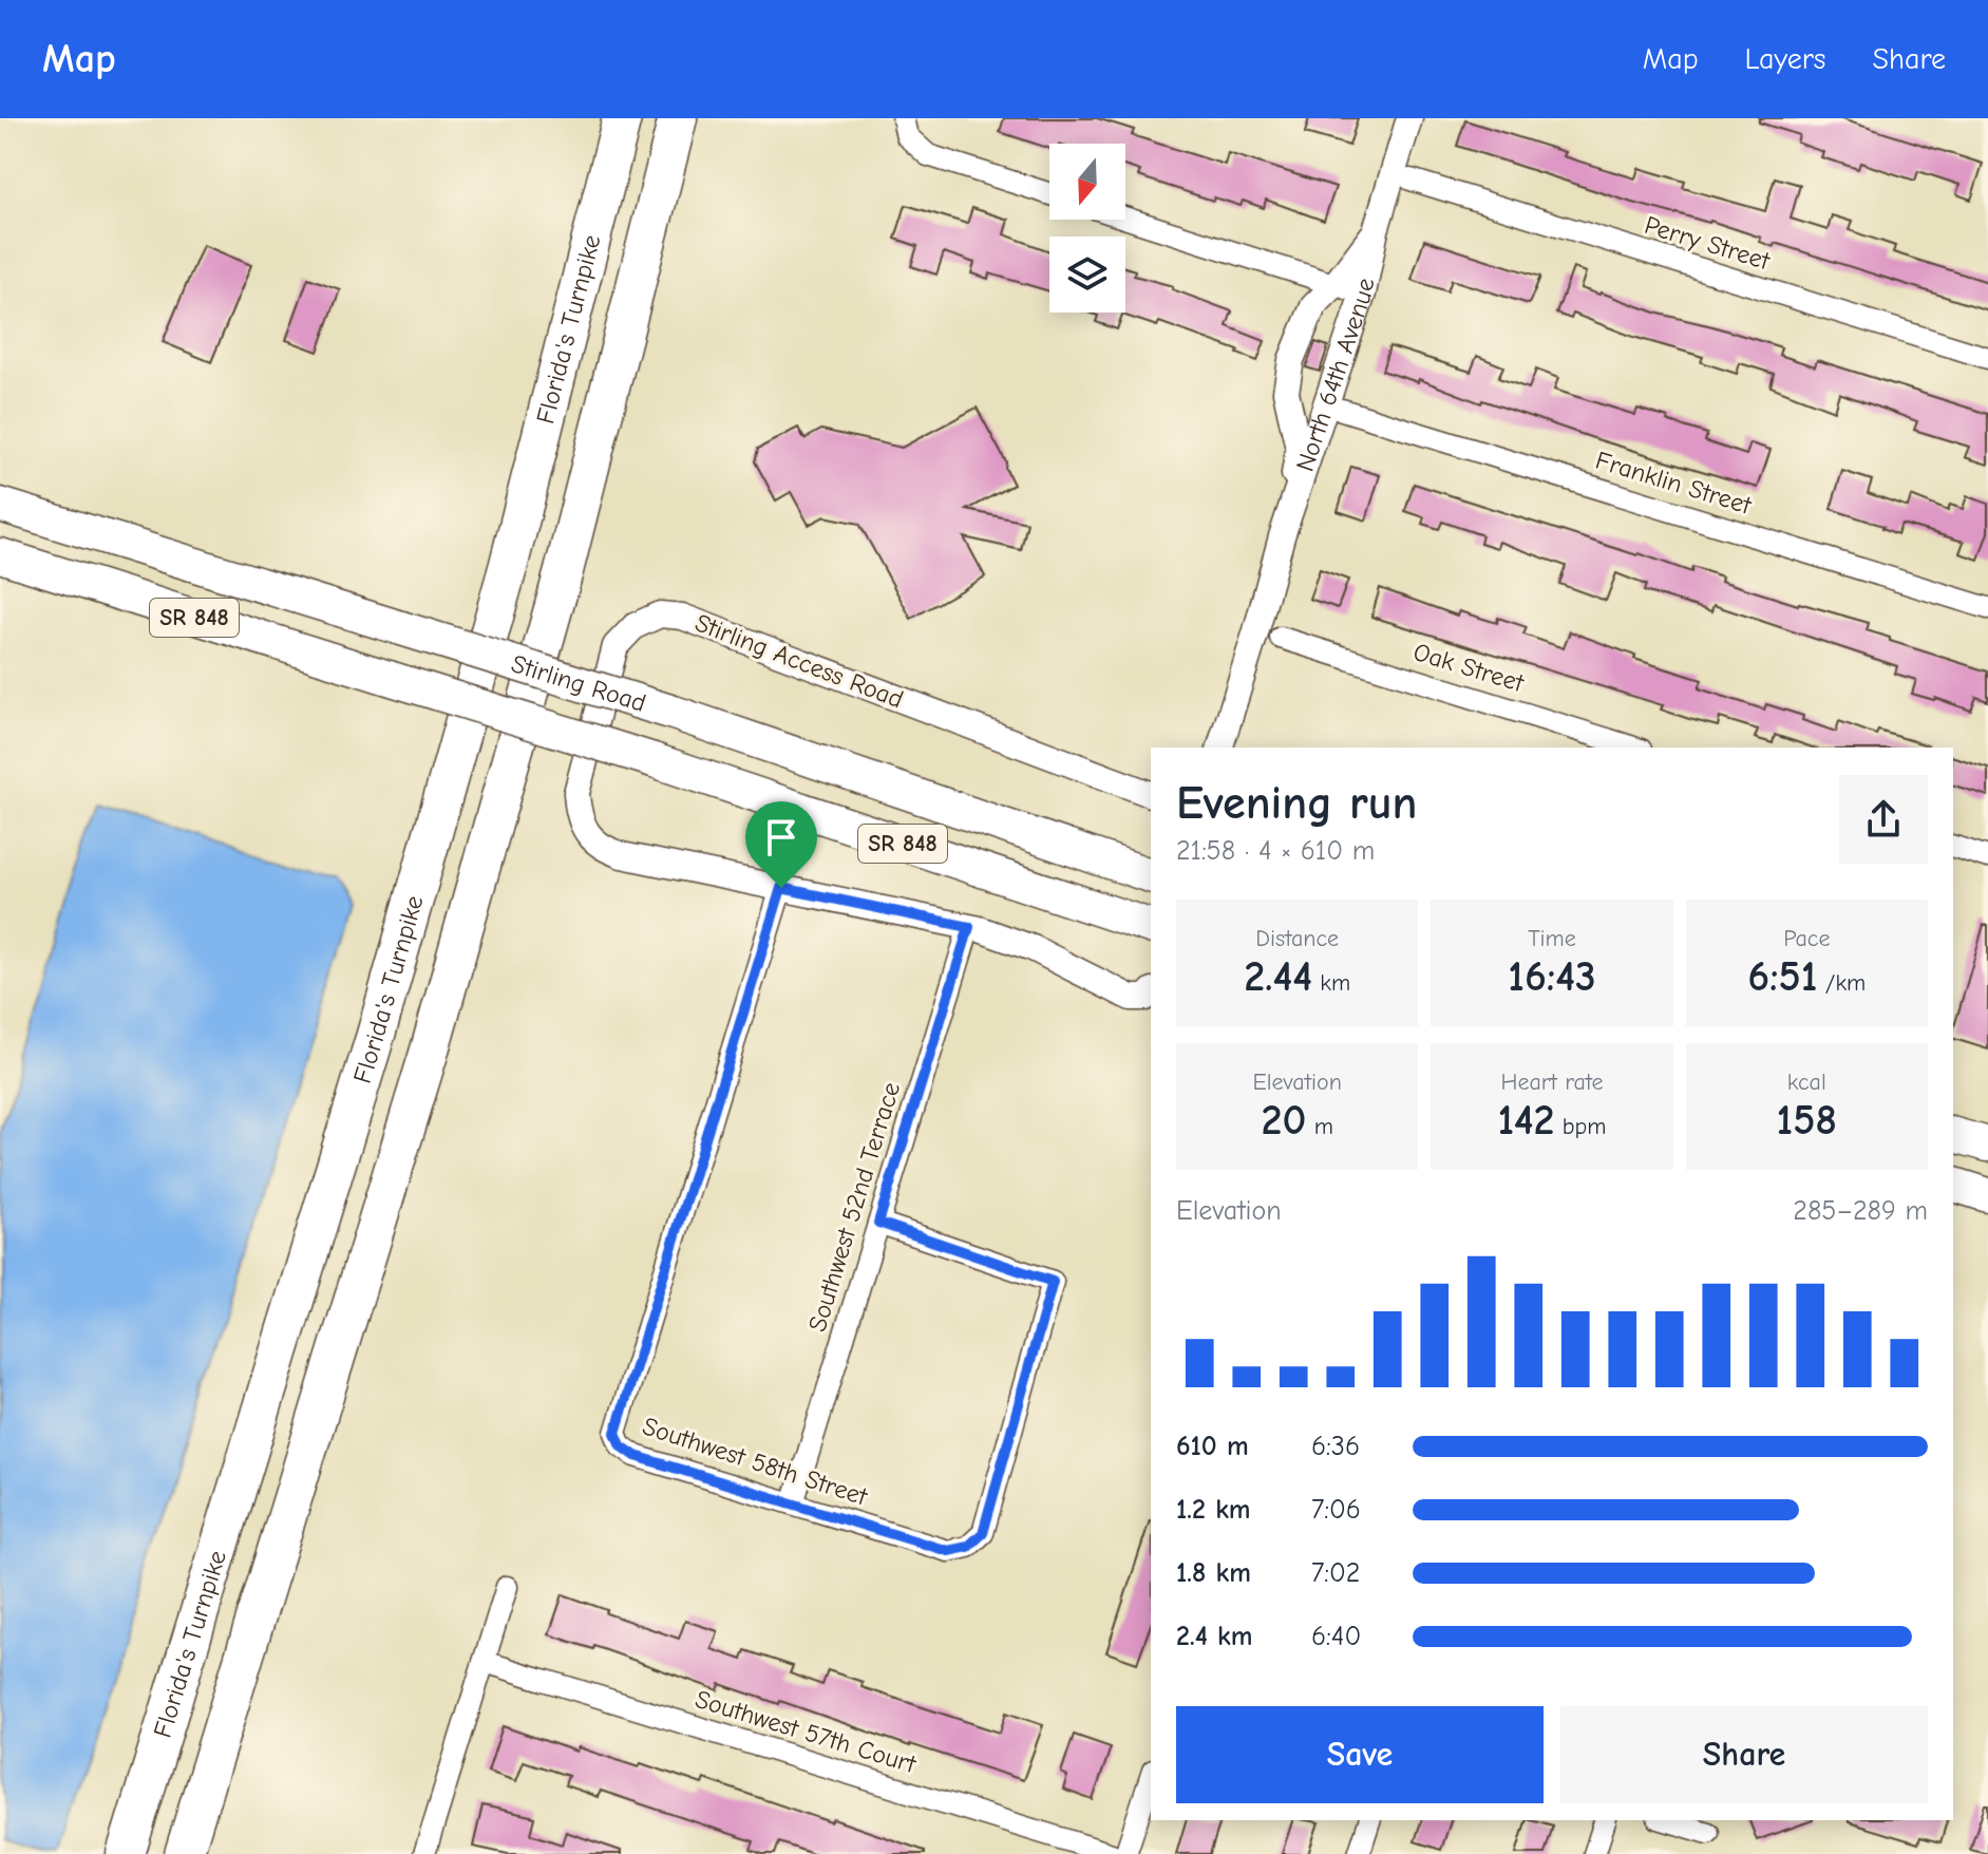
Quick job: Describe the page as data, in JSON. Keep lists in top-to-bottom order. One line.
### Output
{"streets":{"highway":["Florida's Turnpike"],"main road":["SR 848","Stirling Road"],"street":["Perry Street","North 64th Avenue","Franklin Street","Stirling Access Road","Oak Street","Southwest 52nd Terrace","Southwest 58th Street","Southwest 57th Court"]},"crossings":[["Stirling Access Road","Southwest 52nd Terrace"],["Stirling Access Road","Southwest 58th Street"],["Southwest 52nd Terrace","Southwest 58th Street"]],"north":"bottom","page":{"header":"Map","nav":["Map","Layers","Share"],"heading":["Evening run","21:58 · 4 × 610 m"],"stats":[["Distance","2.44 km"],["Time","16:43"],["Pace","6:51 /km"],["Elevation","20 m"],["Heart rate","142 bpm"],["kcal","158"]],"chart":["Elevation","285–289 m"],"list":[{"name":"610 m","note":"6:36"},{"name":"1.2 km","note":"7:06"},{"name":"1.8 km","note":"7:02"},{"name":"2.4 km","note":"6:40"}],"buttons":["Save","Share"]}}
